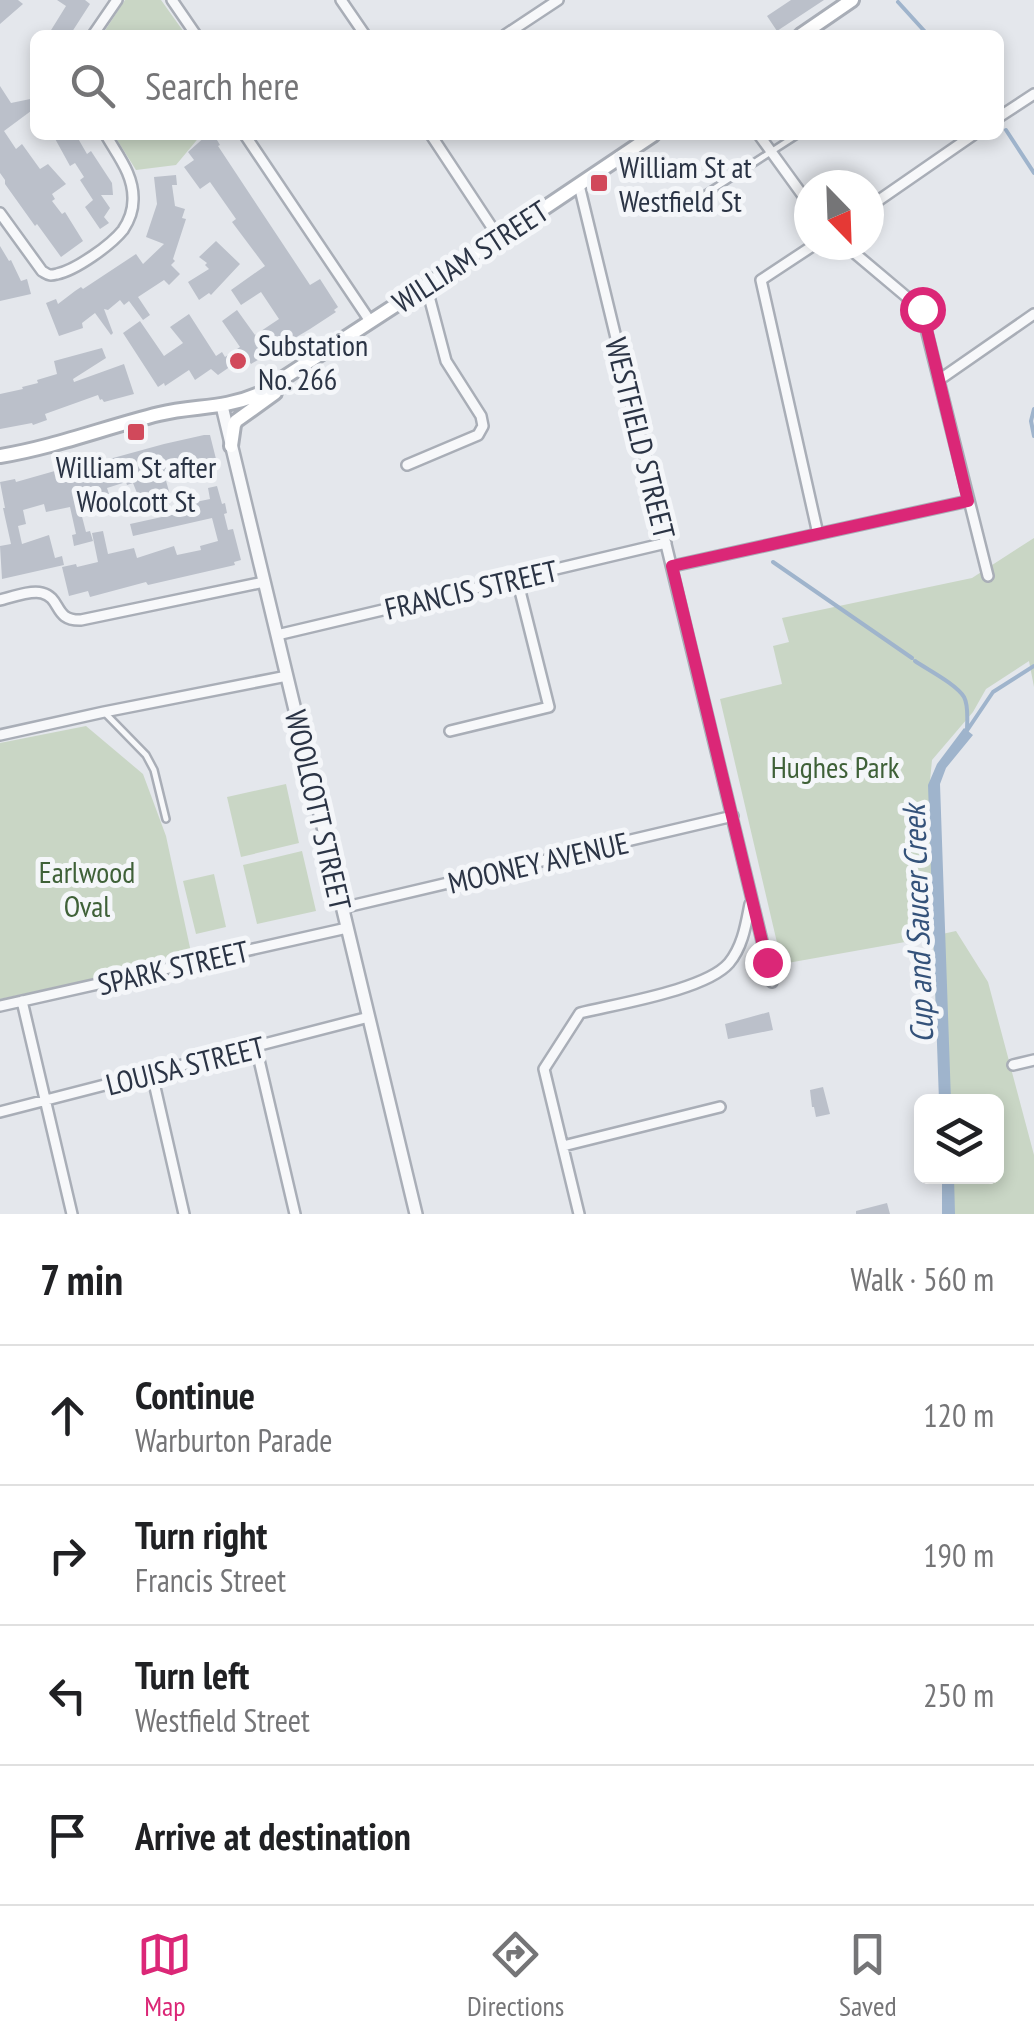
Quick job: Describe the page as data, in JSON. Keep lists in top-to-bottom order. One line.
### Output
{"streets":{"main road":["WILLIAM STREET"],"street":["WESTFIELD STREET","FRANCIS STREET","WOOLCOTT STREET","MOONEY AVENUE","SPARK STREET","LOUISA STREET"]},"crossings":[["WILLIAM STREET","WESTFIELD STREET"],["WILLIAM STREET","WOOLCOTT STREET"],["WESTFIELD STREET","FRANCIS STREET"],["WESTFIELD STREET","MOONEY AVENUE"],["FRANCIS STREET","WOOLCOTT STREET"],["WOOLCOTT STREET","MOONEY AVENUE"],["WOOLCOTT STREET","SPARK STREET"],["WOOLCOTT STREET","LOUISA STREET"]],"water":["Cup and Saucer Creek"],"parks":["Hughes Park","Earlwood Oval"],"places":{"transit":["William St at Westfield St","William St after Woolcott St"],"other":["Substation No. 266"]},"north":"bottom right","page":{"search":"Search here","heading":["7 min","Walk · 560 m"],"list":[["Continue","Warburton Parade","120 m"],["Turn right","Francis Street","190 m"],["Turn left","Westfield Street","250 m"],"Arrive at destination"],"nav":["Map","Directions","Saved"]}}
